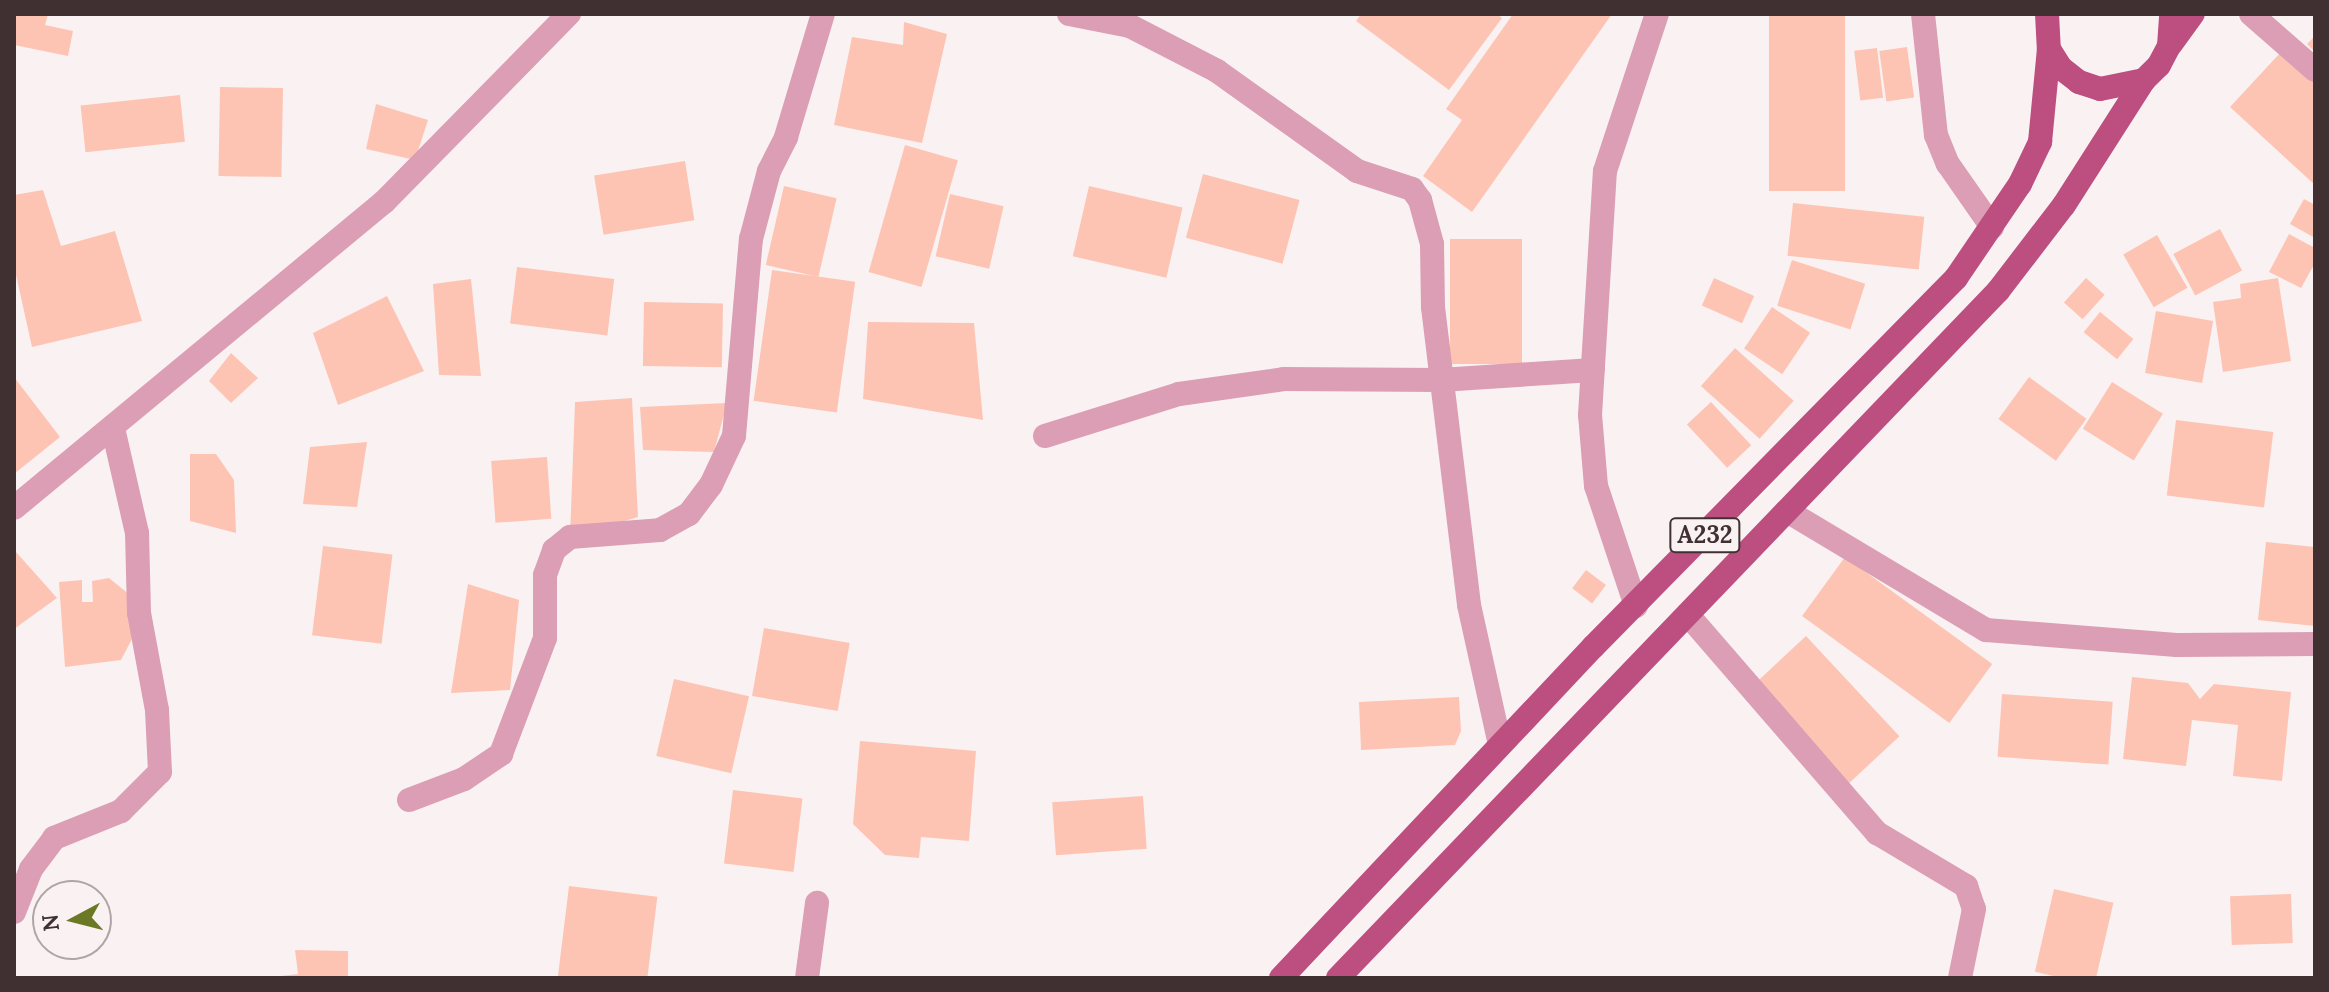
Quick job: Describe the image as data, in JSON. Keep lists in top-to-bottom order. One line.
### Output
{"streets":{"main road":["A232"]},"north":"left"}
